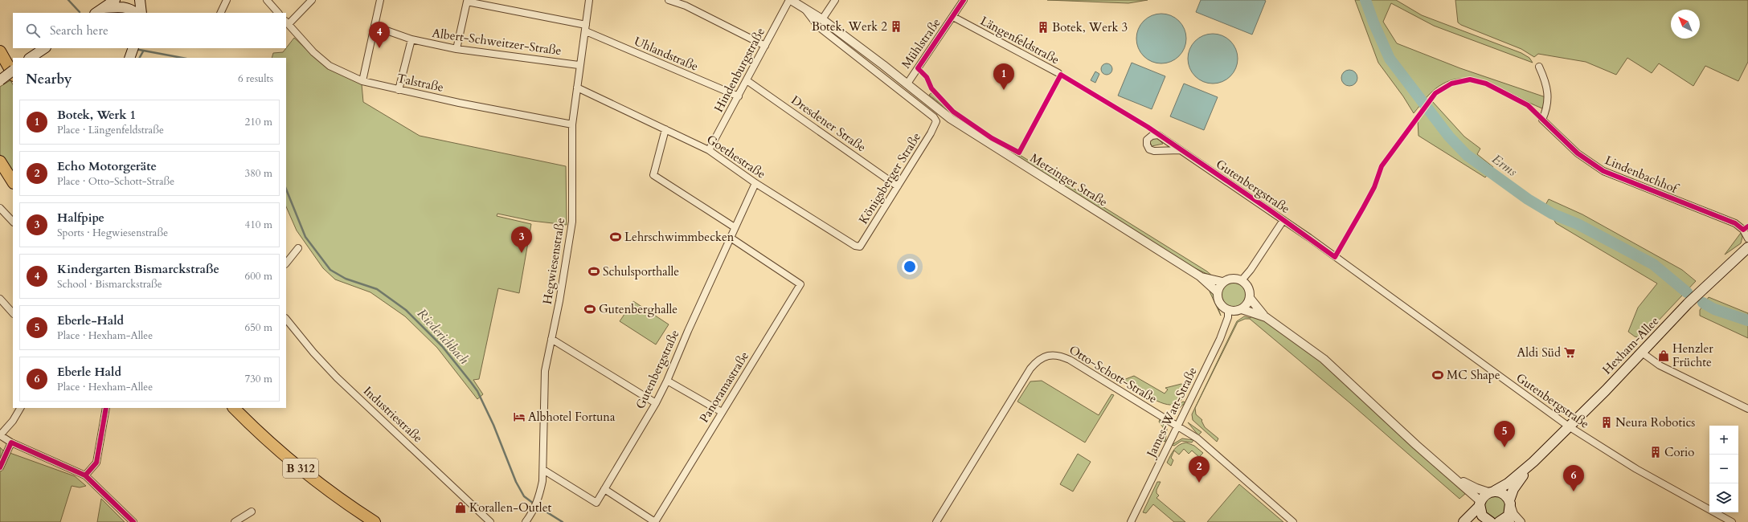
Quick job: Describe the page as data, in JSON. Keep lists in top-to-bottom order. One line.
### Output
{"streets":{"highway":["B 312"],"main road":["Hexham-Allee"],"street":["Längenfeldstraße","Albert-Schweitzer-Straße","Mühlstraße","Uhlandstraße","Hindenburgstraße","Talstraße","Dresdener Straße","Goethestraße","Lindenbachhof","Königsberger Straße","Metzinger Straße","Gutenbergstraße","Hegwiesenstraße","Otto-Schott-Straße","Panoramastraße","James-Watt-Straße","Industriestraße"]},"crossings":[["Längenfeldstraße","Mühlstraße"],["Albert-Schweitzer-Straße","Uhlandstraße"],["Albert-Schweitzer-Straße","Hegwiesenstraße"],["Mühlstraße","Metzinger Straße"],["Uhlandstraße","Hindenburgstraße"],["Uhlandstraße","Hegwiesenstraße"],["Hindenburgstraße","Dresdener Straße"],["Hindenburgstraße","Goethestraße"],["Hindenburgstraße","Metzinger Straße"],["Talstraße","Hegwiesenstraße"],["Dresdener Straße","Königsberger Straße"],["Goethestraße","Königsberger Straße"],["Goethestraße","Gutenbergstraße"],["Goethestraße","Hegwiesenstraße"],["Königsberger Straße","Metzinger Straße"],["Metzinger Straße","James-Watt-Straße"],["Gutenbergstraße","Hegwiesenstraße"],["Gutenbergstraße","Hexham-Allee"],["Gutenbergstraße","Panoramastraße"],["Otto-Schott-Straße","James-Watt-Straße"]],"water":["Erms","Riederichbach"],"places":{"building":["Botek, Werk 2","Botek, Werk 3","Neura Robotics","Corio"],"sports":["Lehrschwimmbecken","Schulsporthalle","Gutenberghalle","MC Shape"],"supermarket":["Aldi Süd"],"shop":["Henzler Früchte","Korallen-Outlet"],"hotel":["Albhotel Fortuna"]},"north":"top left","page":{"search":"Search here","pins":["4","1","3","5","2","6"],"heading":["Nearby","6 results"],"list":[{"mark":"1","name":"Botek, Werk 1","note":"Place · Längenfeldstraße","value":"210 m"},{"mark":"2","name":"Echo Motorgeräte","note":"Place · Otto-Schott-Straße","value":"380 m"},{"mark":"3","name":"Halfpipe","note":"Sports · Hegwiesenstraße","value":"410 m"},{"mark":"4","name":"Kindergarten Bismarckstraße","note":"School · Bismarckstraße","value":"600 m"},{"mark":"5","name":"Eberle-Hald","note":"Place · Hexham-Allee","value":"650 m"},{"mark":"6","name":"Eberle Hald","note":"Place · Hexham-Allee","value":"730 m"}],"map_buttons":["+","−"]}}
